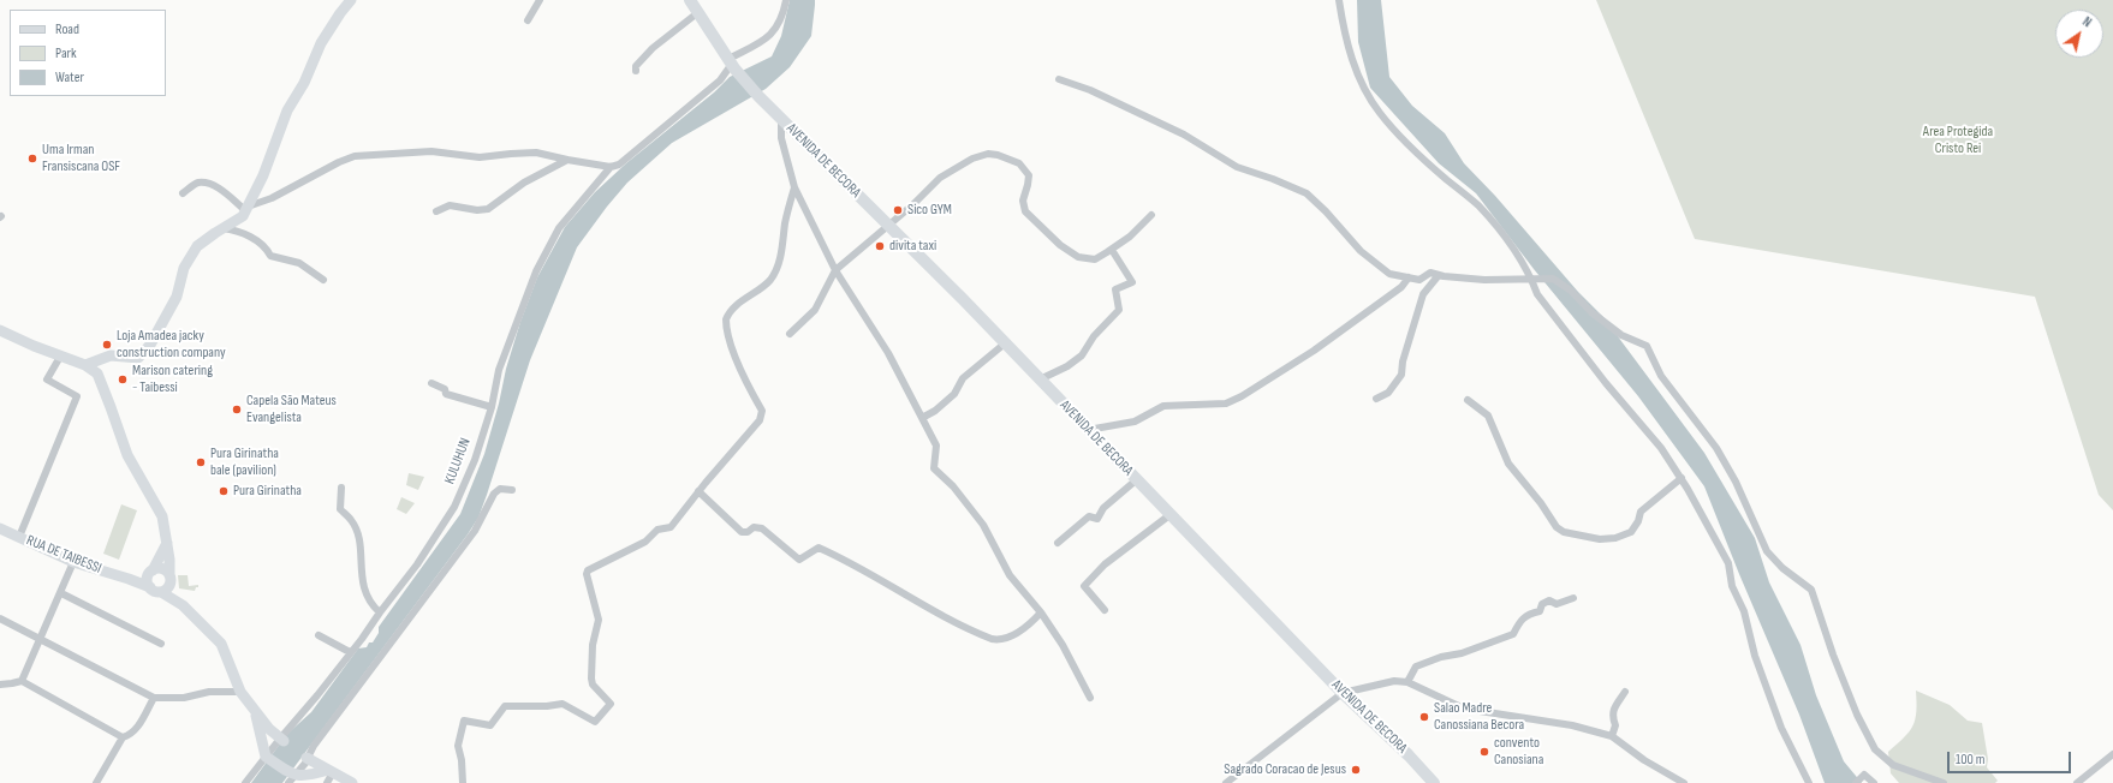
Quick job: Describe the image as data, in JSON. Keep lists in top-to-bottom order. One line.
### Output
{"streets":{"main road":["AVENIDA DE BECORA"],"street":["KULUHUN","RUA DE TAIBESSI"]},"crossings":[["AVENIDA DE BECORA","KULUHUN"]],"parks":["Area Protegida Cristo Rei"],"places":["Uma Irman Fransiscana OSF","Sico GYM","divita taxi","Loja Amadea jacky construction company","Marison catering - Taibessi","Capela São Mateus Evangelista","Pura Girinatha bale (pavilion)","Pura Girinatha","Salao Madre Canossiana Becora","convento Canosiana","Sagrado Coracao de Jesus"],"legend":["Road","Park","Water"],"scale_bar":"100 m","north":"top right"}
